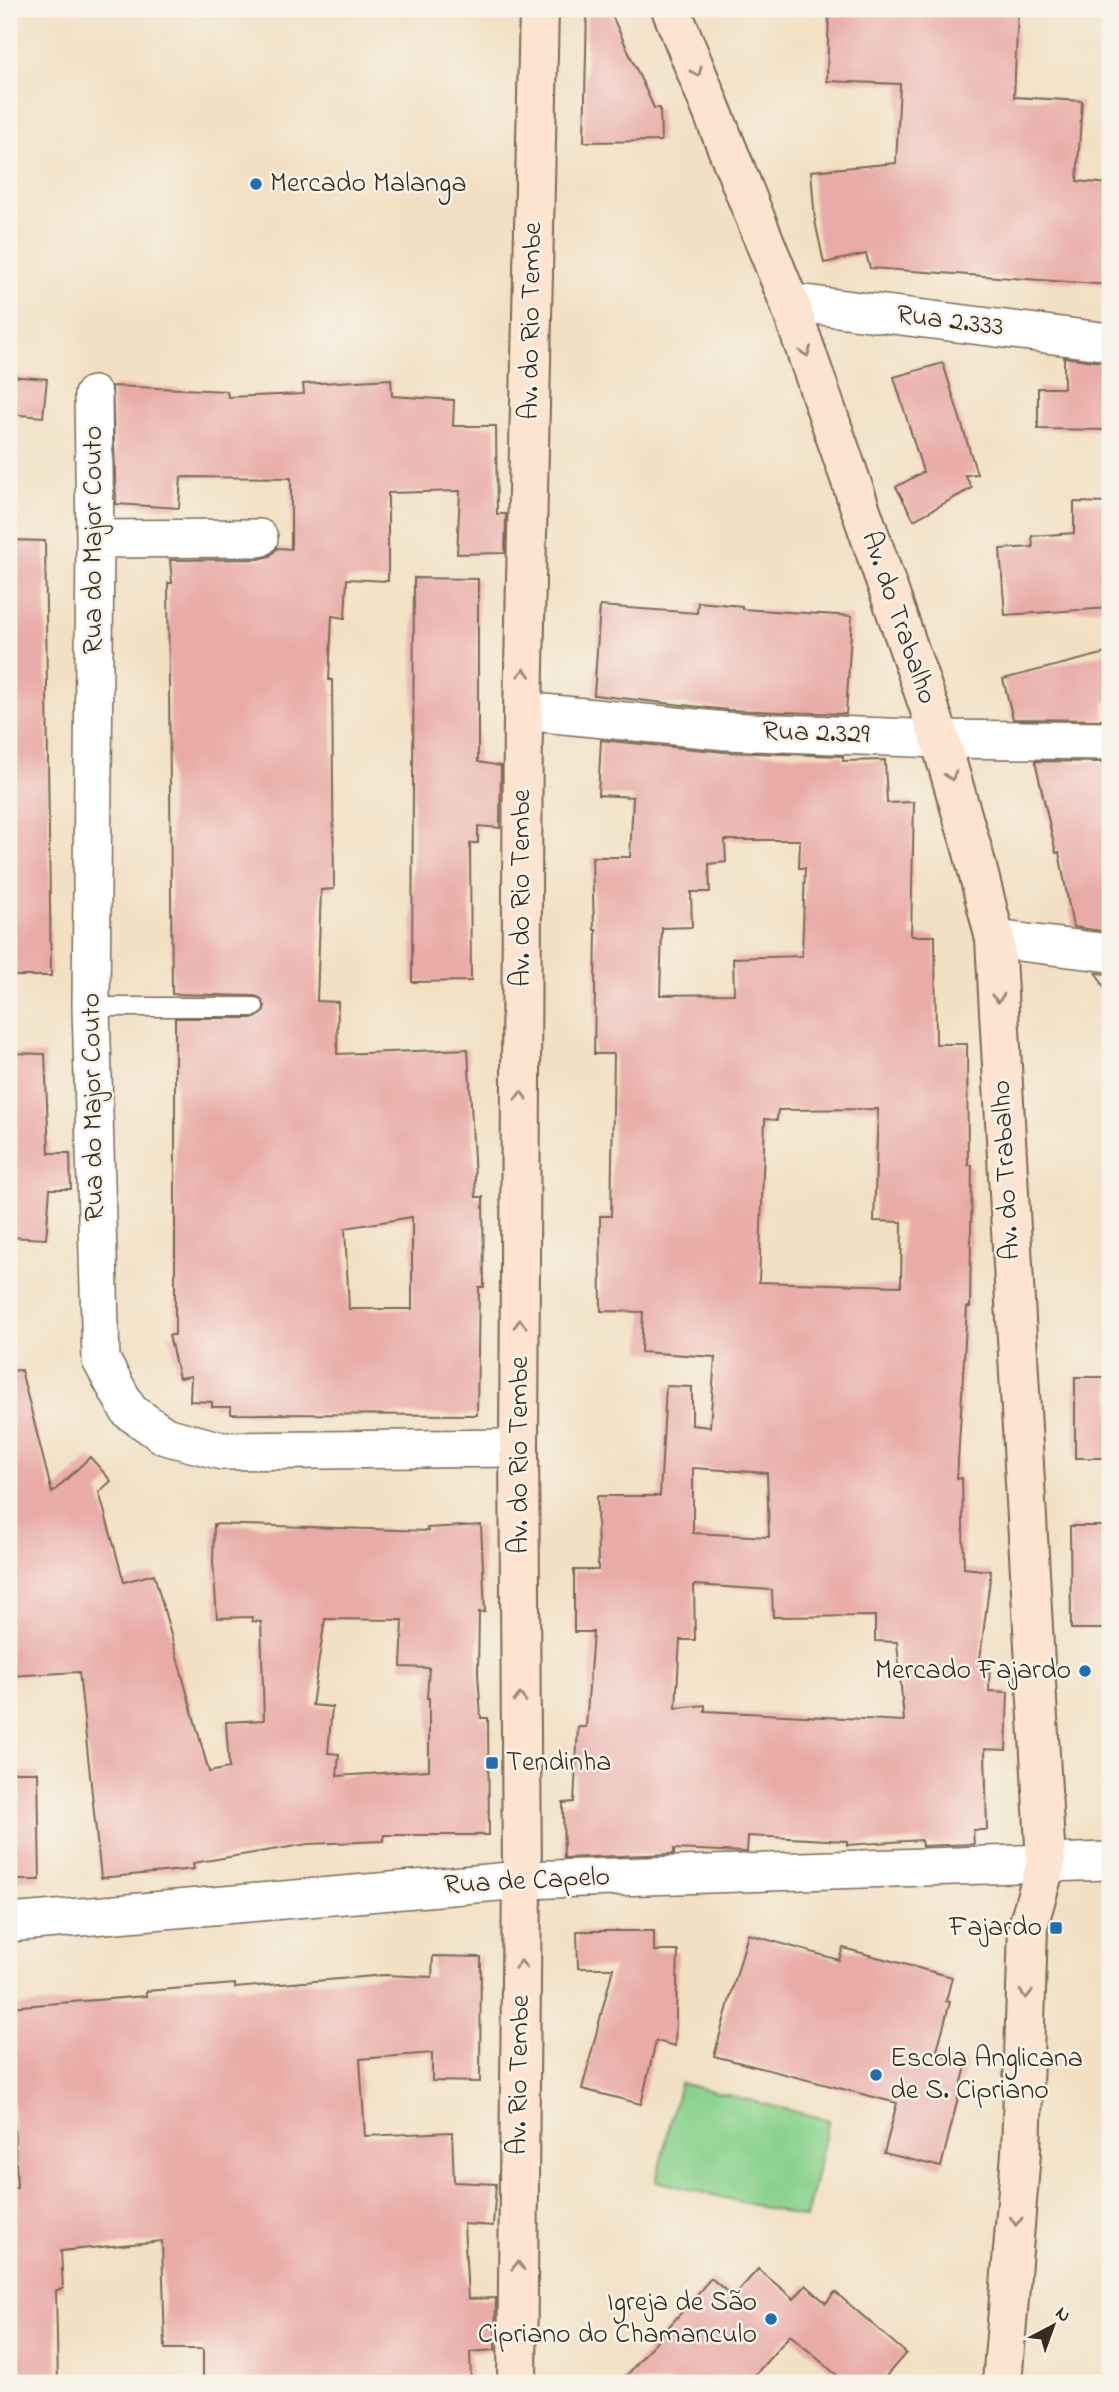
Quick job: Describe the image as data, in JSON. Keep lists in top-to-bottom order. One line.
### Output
{"streets":{"main road":["Av. do Rio Tembe","Av. do Trabalho","Av. Rio Tembe"],"street":["Rua 2.333","Rua do Major Couto","Rua 2.329","Rua de Capelo"]},"crossings":[["Av. do Rio Tembe","Rua do Major Couto"],["Av. do Rio Tembe","Rua 2.329"],["Av. do Rio Tembe","Av. Rio Tembe"],["Rua 2.333","Av. do Trabalho"],["Av. do Trabalho","Rua 2.329"],["Av. do Trabalho","Rua de Capelo"],["Rua de Capelo","Av. Rio Tembe"]],"one_way":["Av. do Rio Tembe","Av. do Trabalho","Av. Rio Tembe"],"places":{"other":["Mercado Malanga","Mercado Fajardo","Escola Anglicana de S. Cipriano","Igreja de São Cipriano do Chamanculo"],"transit":["Tendinha","Fajardo"]},"north":"top right"}
